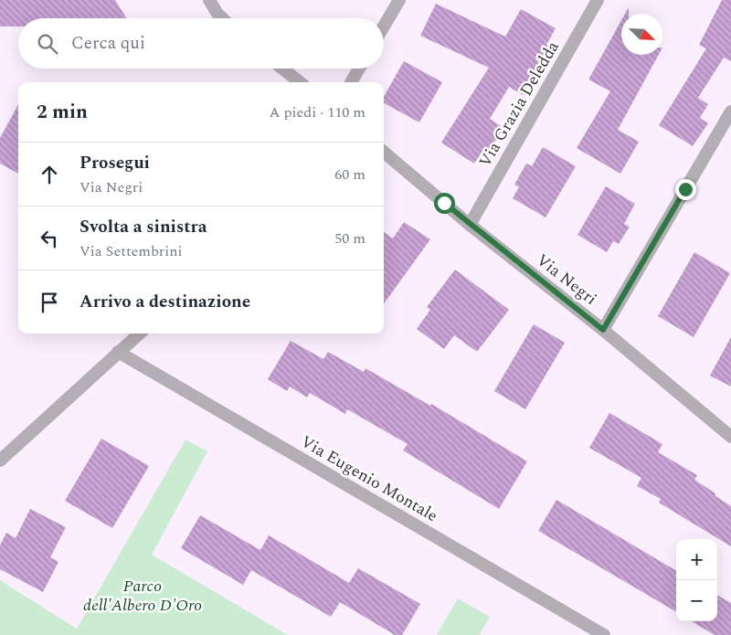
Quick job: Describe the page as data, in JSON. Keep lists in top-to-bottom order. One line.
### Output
{"streets":{"street":["Via Grazia Deledda","Via Negri","Via Eugenio Montale"]},"crossings":[["Via Grazia Deledda","Via Negri"]],"parks":["Parco dell'Albero D'Oro"],"north":"bottom right","page":{"search":"Cerca qui","heading":["2 min","A piedi · 110 m"],"list":[["Prosegui","Via Negri","60 m"],["Svolta a sinistra","Via Settembrini","50 m"],"Arrivo a destinazione"],"map_buttons":["+","−"]}}
